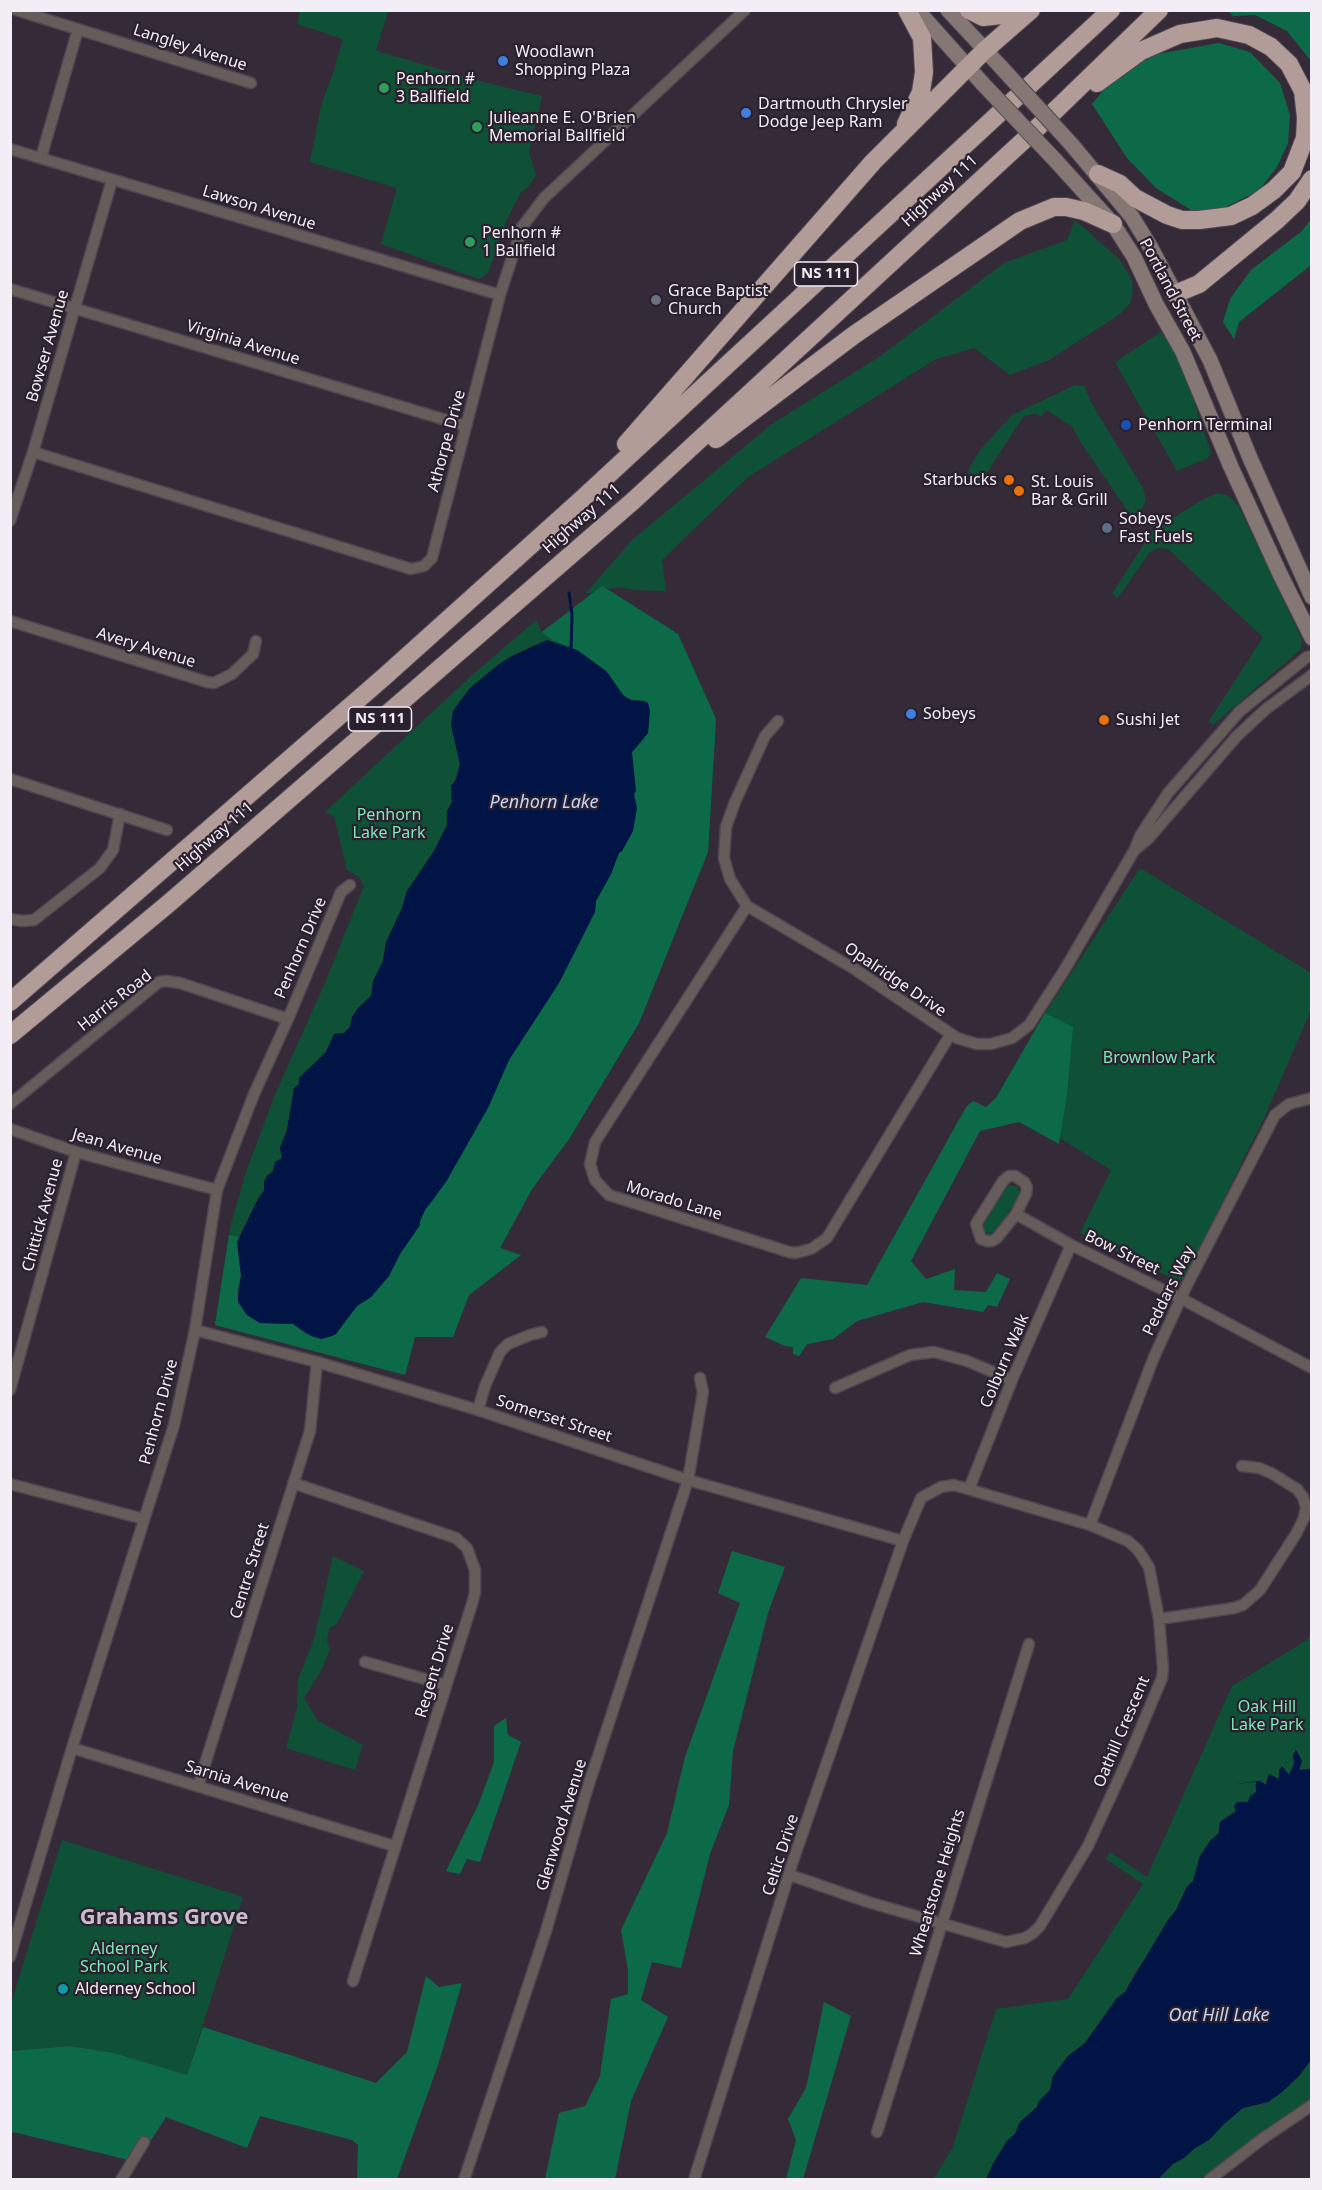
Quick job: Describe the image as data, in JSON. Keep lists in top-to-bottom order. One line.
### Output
{"streets":{"highway":["Highway 111","NS 111"],"main road":["Portland Street"],"street":["Langley Avenue","Lawson Avenue","Virginia Avenue","Bowser Avenue","Athorpe Drive","Avery Avenue","Penhorn Drive","Opalridge Drive","Harris Road","Jean Avenue","Morado Lane","Chittick Avenue","Bow Street","Peddars Way","Colburn Walk","Somerset Street","Centre Street","Regent Drive","Oathill Crescent","Sarnia Avenue","Glenwood Avenue","Celtic Drive","Wheatstone Heights"]},"crossings":[["Lawson Avenue","Bowser Avenue"],["Lawson Avenue","Athorpe Drive"],["Virginia Avenue","Bowser Avenue"],["Virginia Avenue","Athorpe Drive"],["Bowser Avenue","Athorpe Drive"],["Penhorn Drive","Harris Road"],["Penhorn Drive","Jean Avenue"],["Penhorn Drive","Somerset Street"],["Penhorn Drive","Sarnia Avenue"],["Opalridge Drive","Morado Lane"],["Jean Avenue","Chittick Avenue"],["Bow Street","Peddars Way"],["Bow Street","Colburn Walk"],["Peddars Way","Oathill Crescent"],["Colburn Walk","Oathill Crescent"],["Somerset Street","Centre Street"],["Somerset Street","Oathill Crescent"],["Somerset Street","Glenwood Avenue"],["Somerset Street","Celtic Drive"],["Centre Street","Regent Drive"],["Centre Street","Sarnia Avenue"],["Regent Drive","Sarnia Avenue"],["Oathill Crescent","Celtic Drive"],["Oathill Crescent","Wheatstone Heights"]],"districts":["Grahams Grove"],"water":["Penhorn Lake","Oat Hill Lake"],"parks":["Penhorn Lake Park","Brownlow Park","Oak Hill Lake Park","Alderney School Park"],"places":["Woodlawn Shopping Plaza","Penhorn # 3 Ballfield","Dartmouth Chrysler Dodge Jeep Ram","Julieanne E. O'Brien Memorial Ballfield","Penhorn # 1 Ballfield","Grace Baptist Church","Penhorn Terminal","Starbucks","St. Louis Bar & Grill","Sobeys Fast Fuels","Sobeys","Sushi Jet","Alderney School"]}
